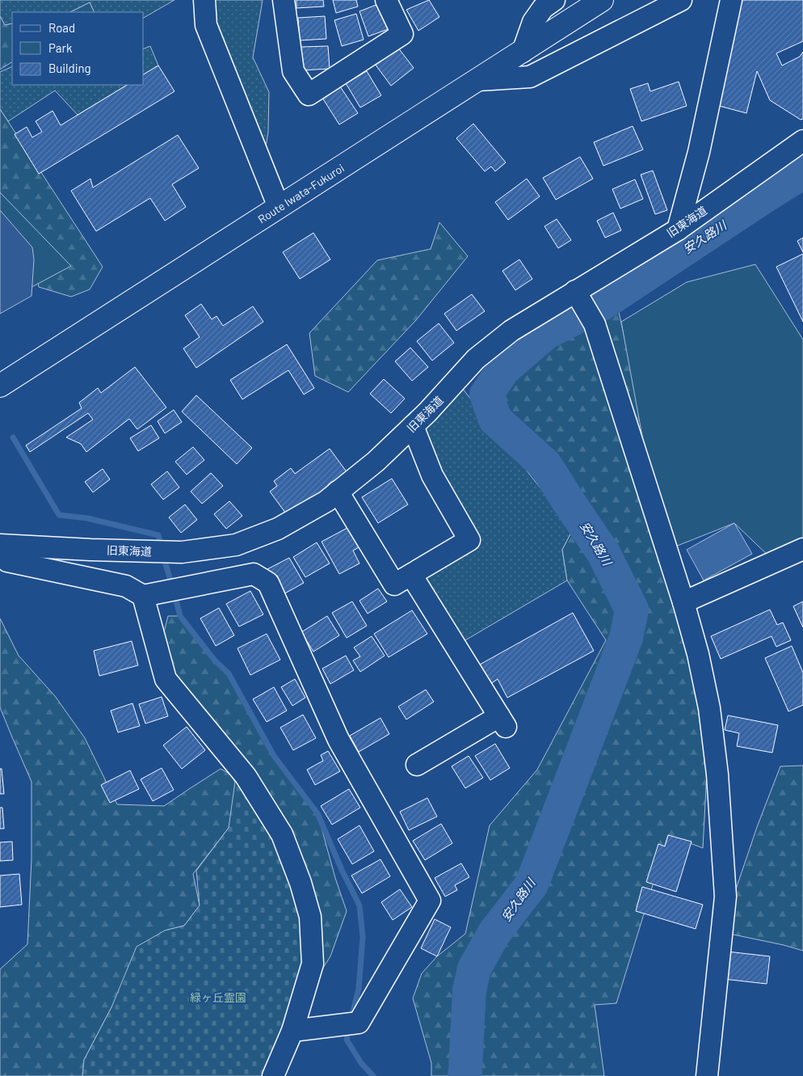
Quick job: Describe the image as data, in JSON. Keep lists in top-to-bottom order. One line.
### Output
{"streets":{"main road":["Route Iwata-Fukuroi"],"street":["旧東海道"]},"water":["安久路川"],"parks":["緑ヶ丘霊園"],"legend":["Road","Park","Building"]}
